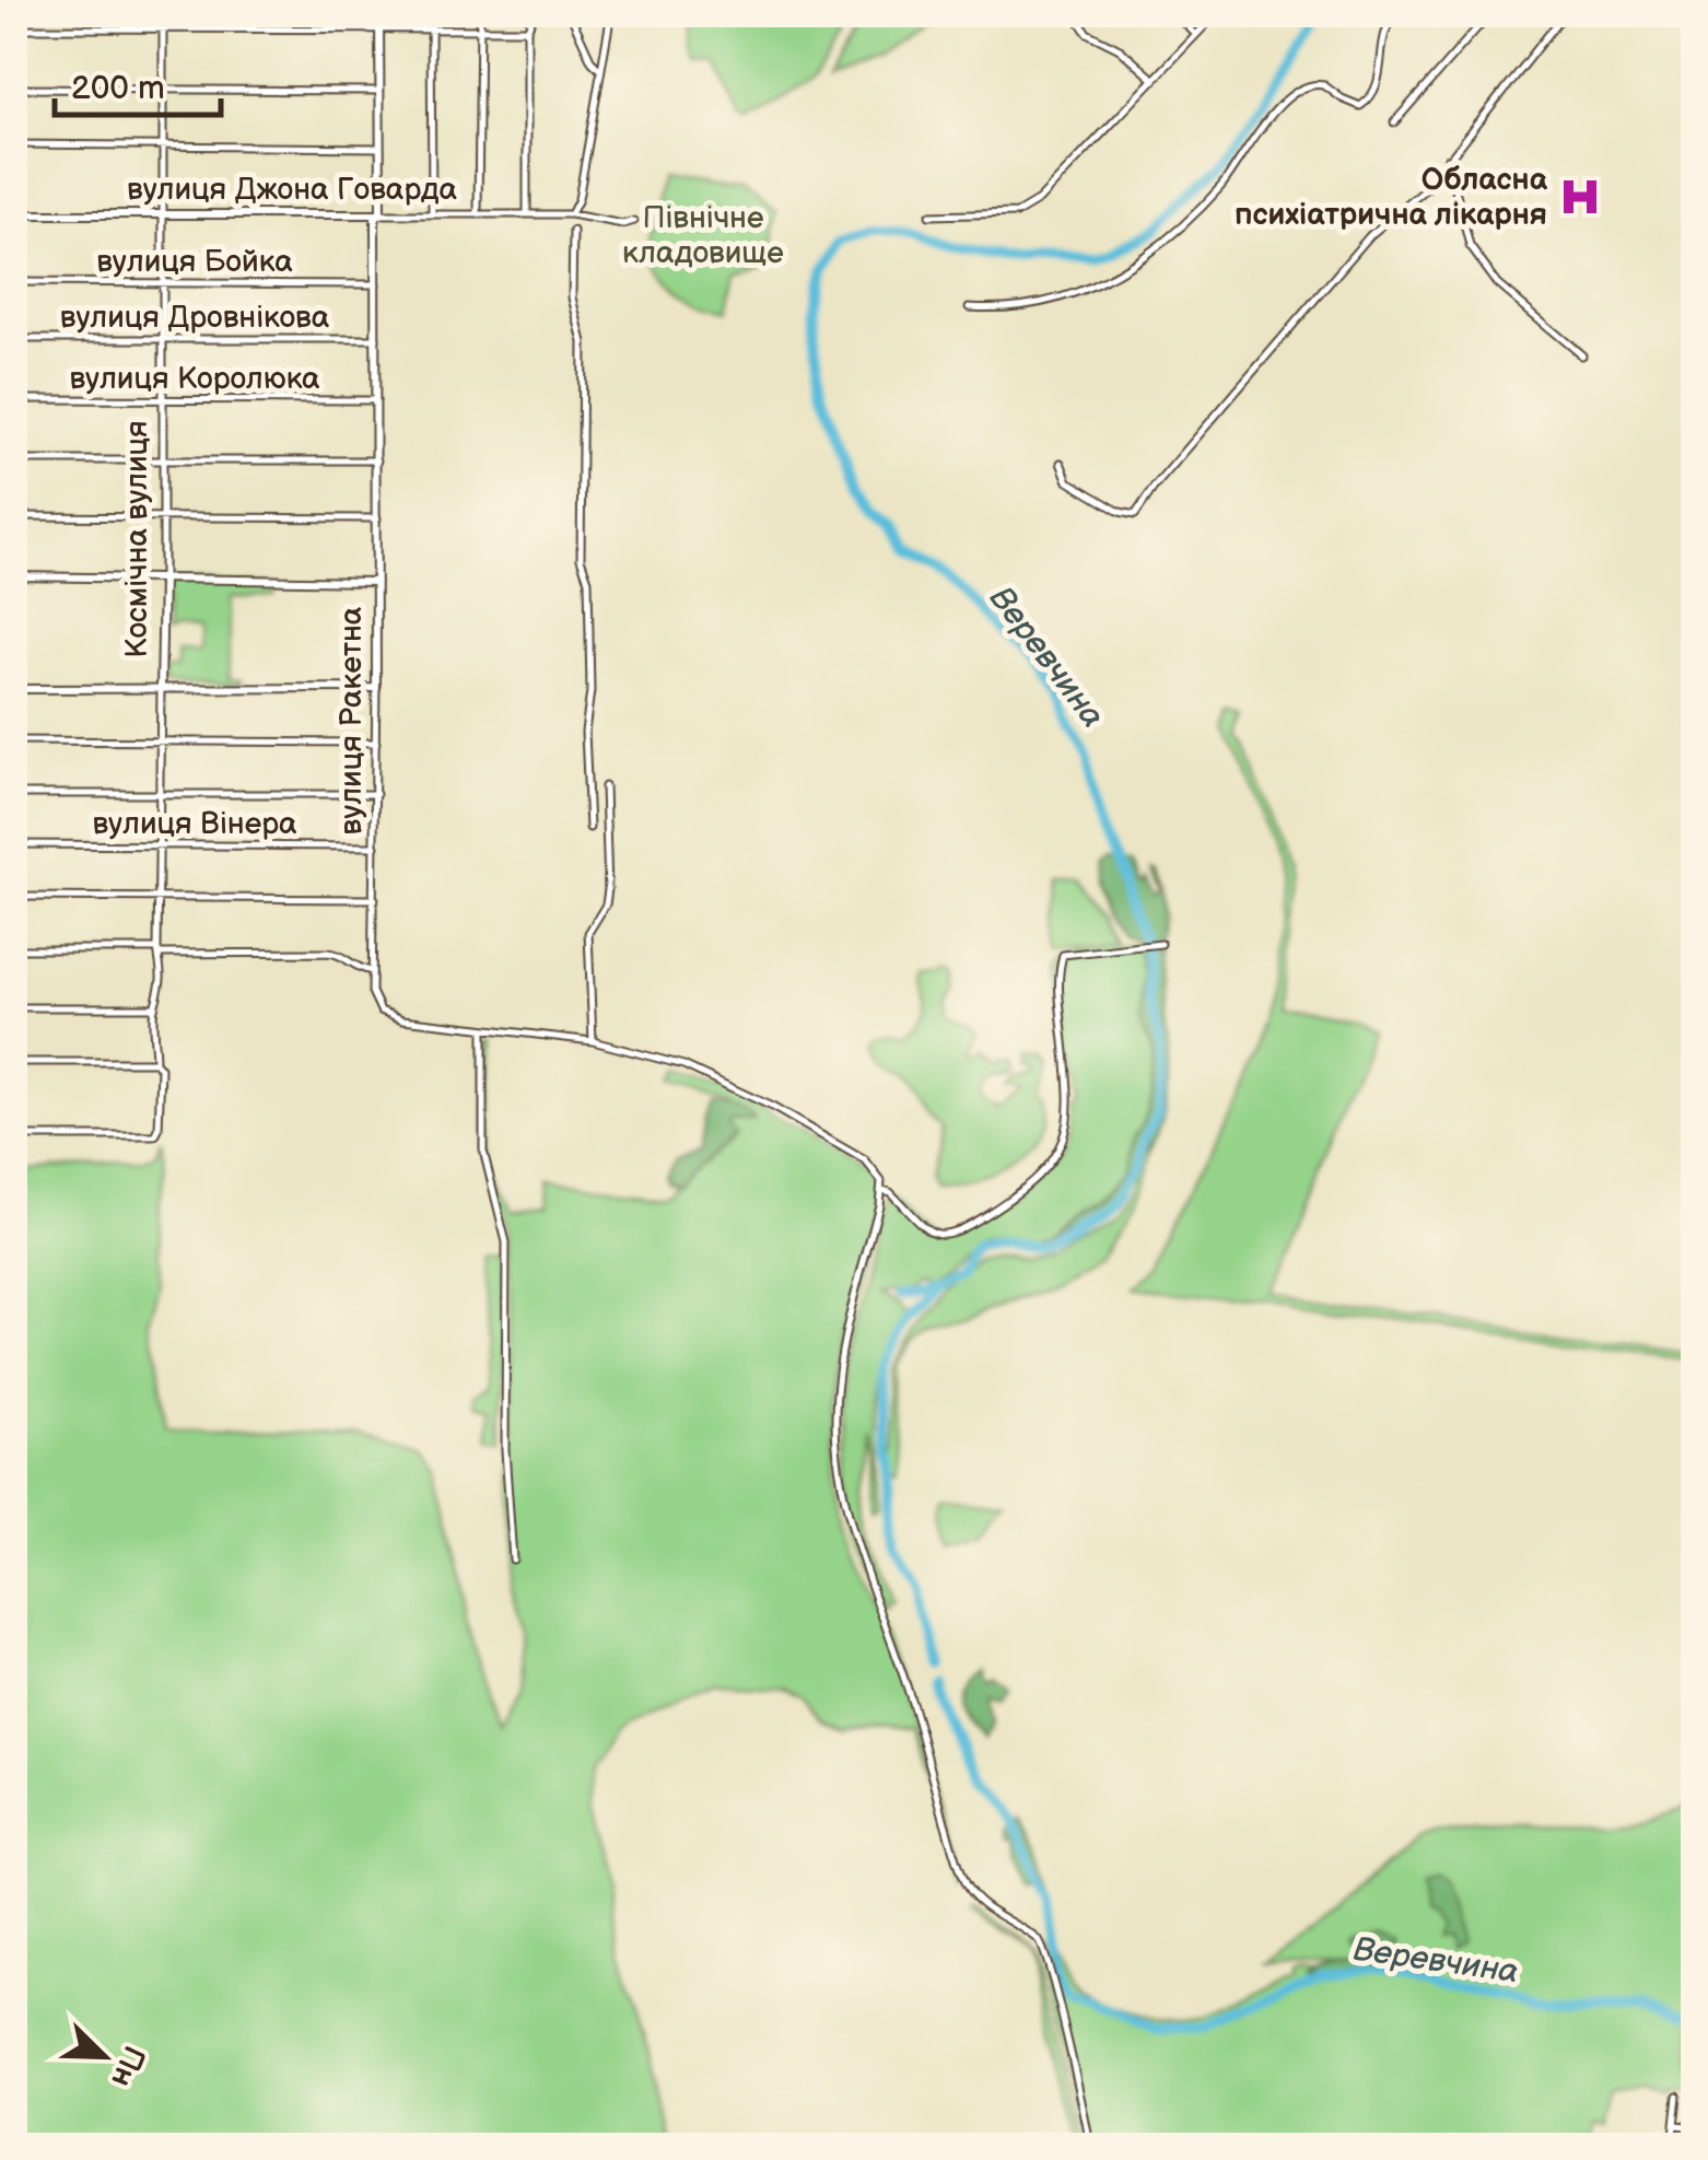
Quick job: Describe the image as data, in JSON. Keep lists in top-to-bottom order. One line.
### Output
{"streets":{"street":["вулиця Джона Говарда","вулиця Бойка","вулиця Дровнікова","вулиця Королюка","Космічна вулиця","вулиця Ракетна","вулиця Вінера"]},"crossings":[["вулиця Джона Говарда","Космічна вулиця"],["вулиця Джона Говарда","вулиця Ракетна"],["вулиця Бойка","Космічна вулиця"],["вулиця Бойка","вулиця Ракетна"],["вулиця Дровнікова","Космічна вулиця"],["вулиця Дровнікова","вулиця Ракетна"],["вулиця Королюка","Космічна вулиця"],["вулиця Королюка","вулиця Ракетна"],["Космічна вулиця","вулиця Вінера"],["вулиця Ракетна","вулиця Вінера"]],"water":["Веревчина"],"parks":["Північне кладовище"],"places":{"hospital":["Обласна психіатрична лікарня"]},"scale_bar":"200 m","north":"bottom right"}
